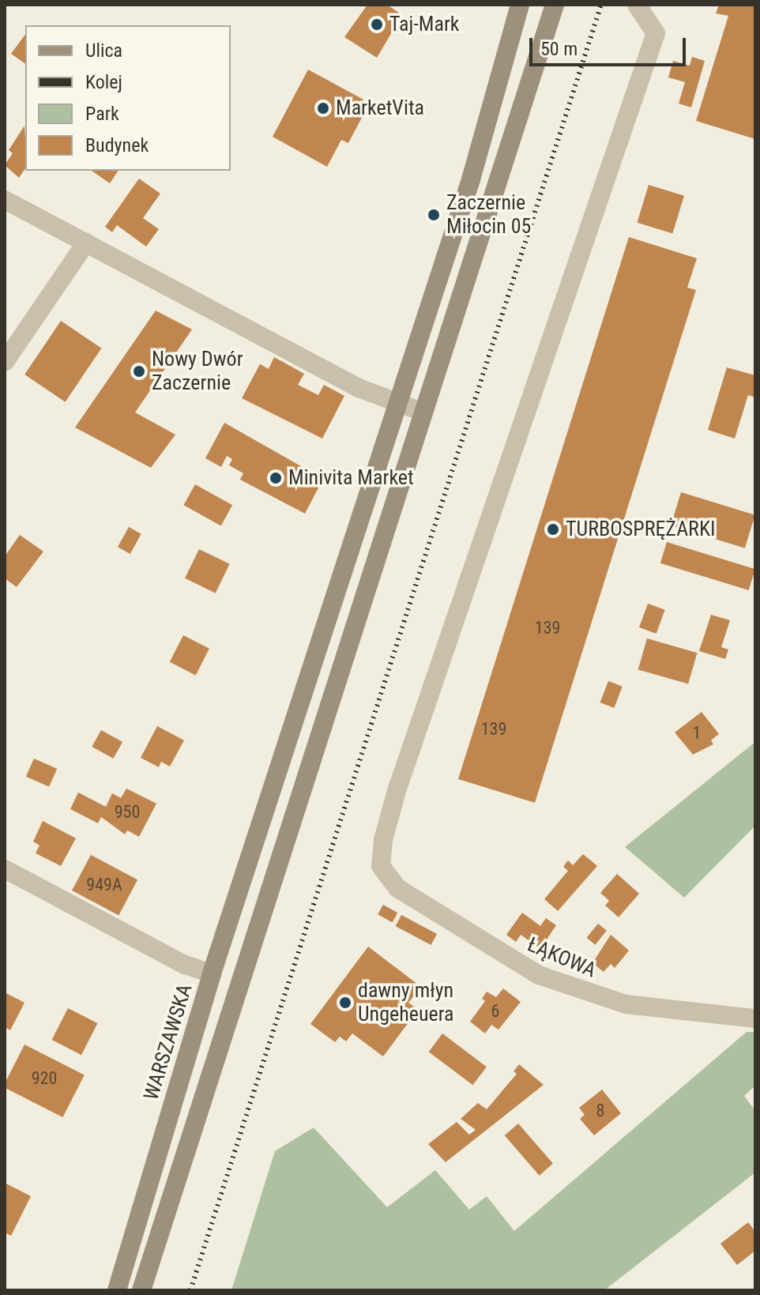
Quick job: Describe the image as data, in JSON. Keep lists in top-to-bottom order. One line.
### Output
{"streets":{"main road":["WARSZAWSKA"],"street":["ŁĄKOWA"]},"places":["Taj-Mark","MarketVita","Zaczernie Miłocin 05","Nowy Dwór Zaczernie","Minivita Market","TURBOSPRĘŻARKI","dawny młyn Ungeheuera"],"house_numbers":["139","139","1","950","949A","6","920","8"],"legend":["Ulica","Kolej","Park","Budynek"],"scale_bar":"50 m"}
